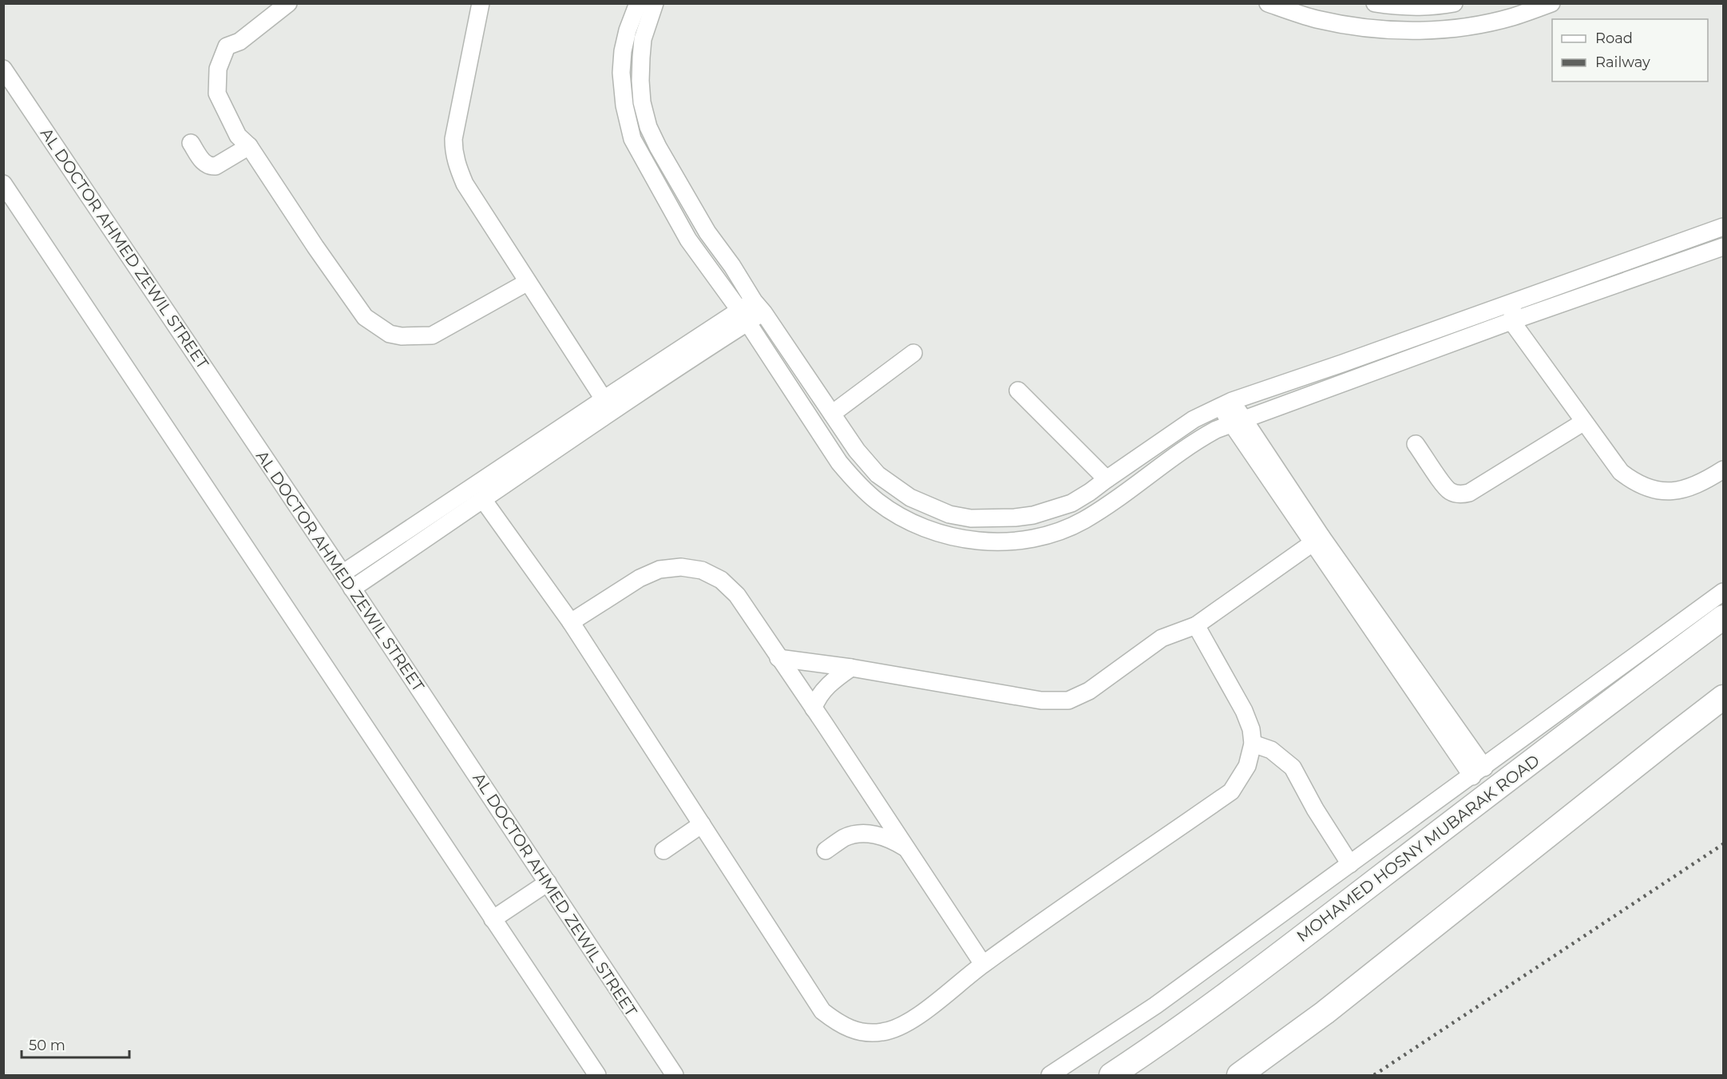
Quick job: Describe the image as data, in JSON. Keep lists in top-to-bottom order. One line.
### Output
{"streets":{"highway":["MOHAMED HOSNY MUBARAK ROAD"],"street":["AL DOCTOR AHMED ZEWIL STREET"]},"legend":["Road","Railway"],"scale_bar":"50 m"}
